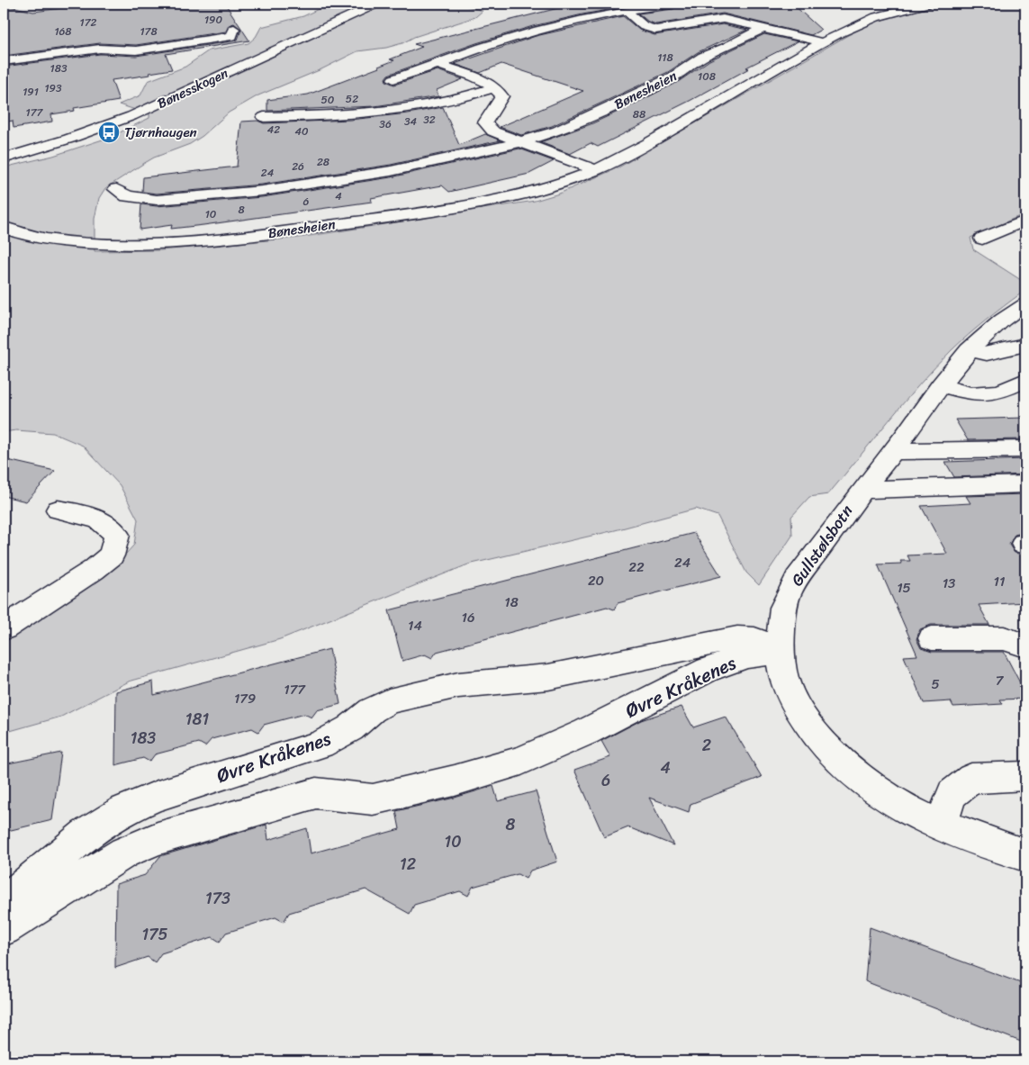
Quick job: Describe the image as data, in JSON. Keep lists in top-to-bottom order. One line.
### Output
{"streets":{"street":["Bønesskogen","Bønesheien","Gullstølsbotn","Øvre Kråkenes"]},"crossings":[["Gullstølsbotn","Øvre Kråkenes"]],"places":{"bus stop":["Tjørnhaugen"]},"house_numbers":["190","172","168","178","118","183","108","193","191","52","50","177","88","32","34","36","42","40","28","26","24","4","6","8","10","24","22","20","11","13","15","18","16","14","7","5","177","179","181","183","2","4","6","8","10","12","173","175"]}
